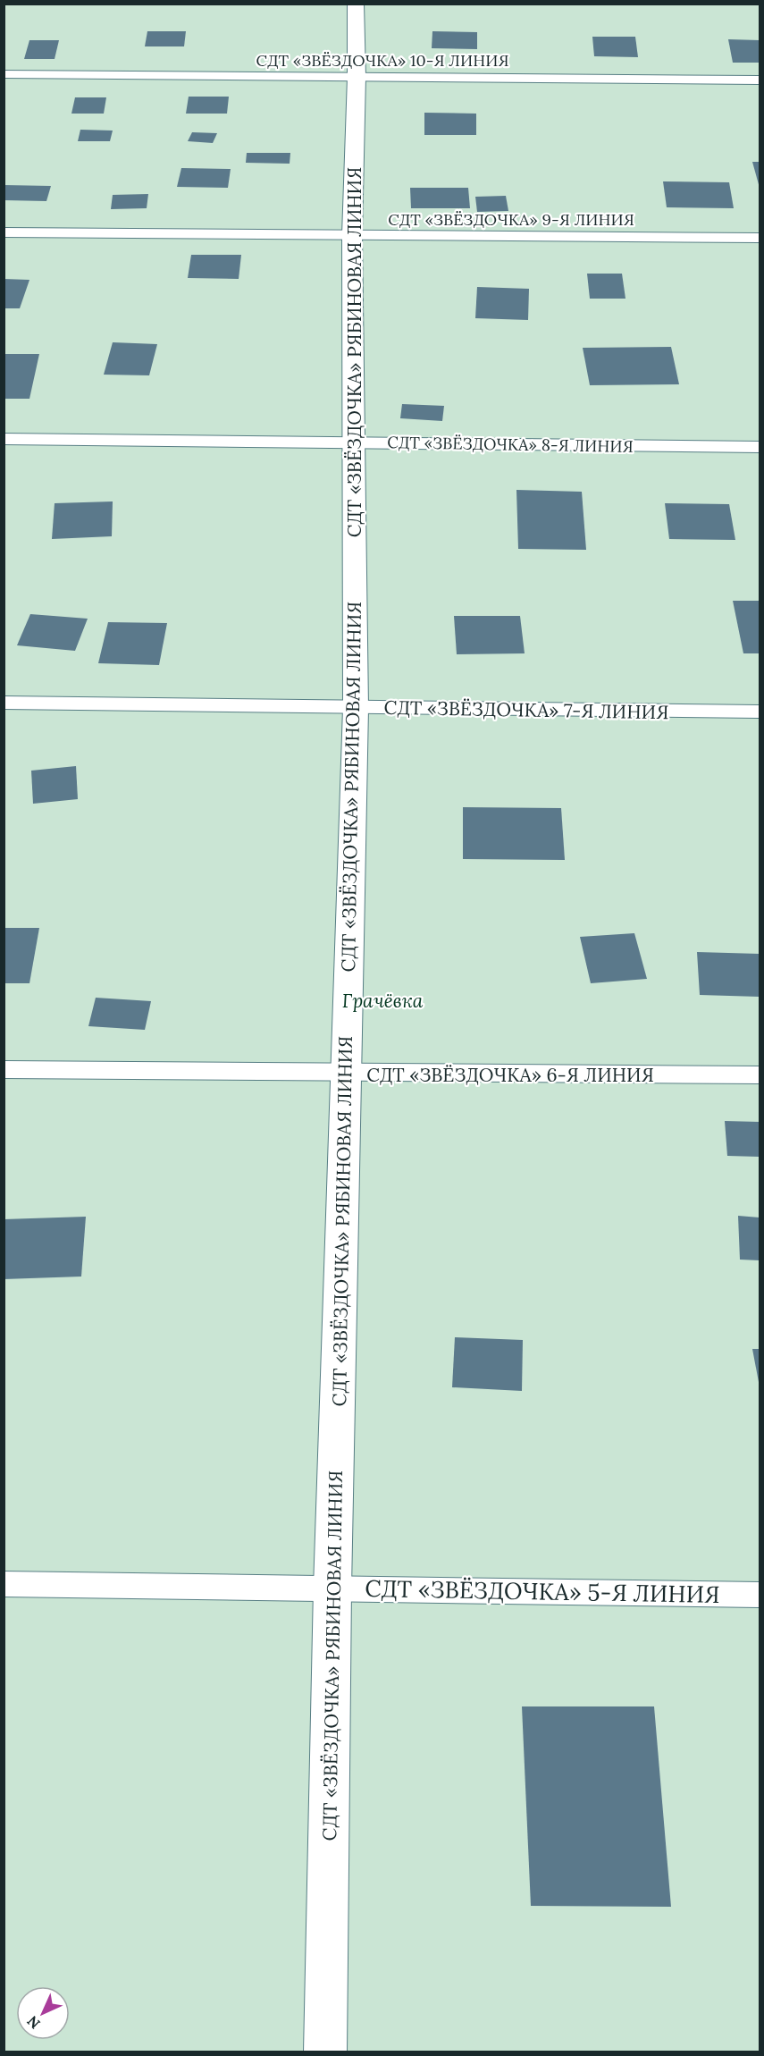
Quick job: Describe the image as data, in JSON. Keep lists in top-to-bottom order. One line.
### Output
{"streets":{"street":["СДТ «ЗВЁЗДОЧКА» РЯБИНОВАЯ ЛИНИЯ"],"lane":["СДТ «ЗВЁЗДОЧКА» 10-Я ЛИНИЯ","СДТ «ЗВЁЗДОЧКА» 9-Я ЛИНИЯ","СДТ «ЗВЁЗДОЧКА» 8-Я ЛИНИЯ","СДТ «ЗВЁЗДОЧКА» 7-Я ЛИНИЯ","СДТ «ЗВЁЗДОЧКА» 6-Я ЛИНИЯ","СДТ «ЗВЁЗДОЧКА» 5-Я ЛИНИЯ"]},"crossings":[["СДТ «ЗВЁЗДОЧКА» 10-Я ЛИНИЯ","СДТ «ЗВЁЗДОЧКА» РЯБИНОВАЯ ЛИНИЯ"],["СДТ «ЗВЁЗДОЧКА» 9-Я ЛИНИЯ","СДТ «ЗВЁЗДОЧКА» РЯБИНОВАЯ ЛИНИЯ"],["СДТ «ЗВЁЗДОЧКА» РЯБИНОВАЯ ЛИНИЯ","СДТ «ЗВЁЗДОЧКА» 8-Я ЛИНИЯ"],["СДТ «ЗВЁЗДОЧКА» РЯБИНОВАЯ ЛИНИЯ","СДТ «ЗВЁЗДОЧКА» 7-Я ЛИНИЯ"],["СДТ «ЗВЁЗДОЧКА» РЯБИНОВАЯ ЛИНИЯ","СДТ «ЗВЁЗДОЧКА» 6-Я ЛИНИЯ"],["СДТ «ЗВЁЗДОЧКА» РЯБИНОВАЯ ЛИНИЯ","СДТ «ЗВЁЗДОЧКА» 5-Я ЛИНИЯ"]],"parks":["Грачёвка"],"north":"bottom left"}
